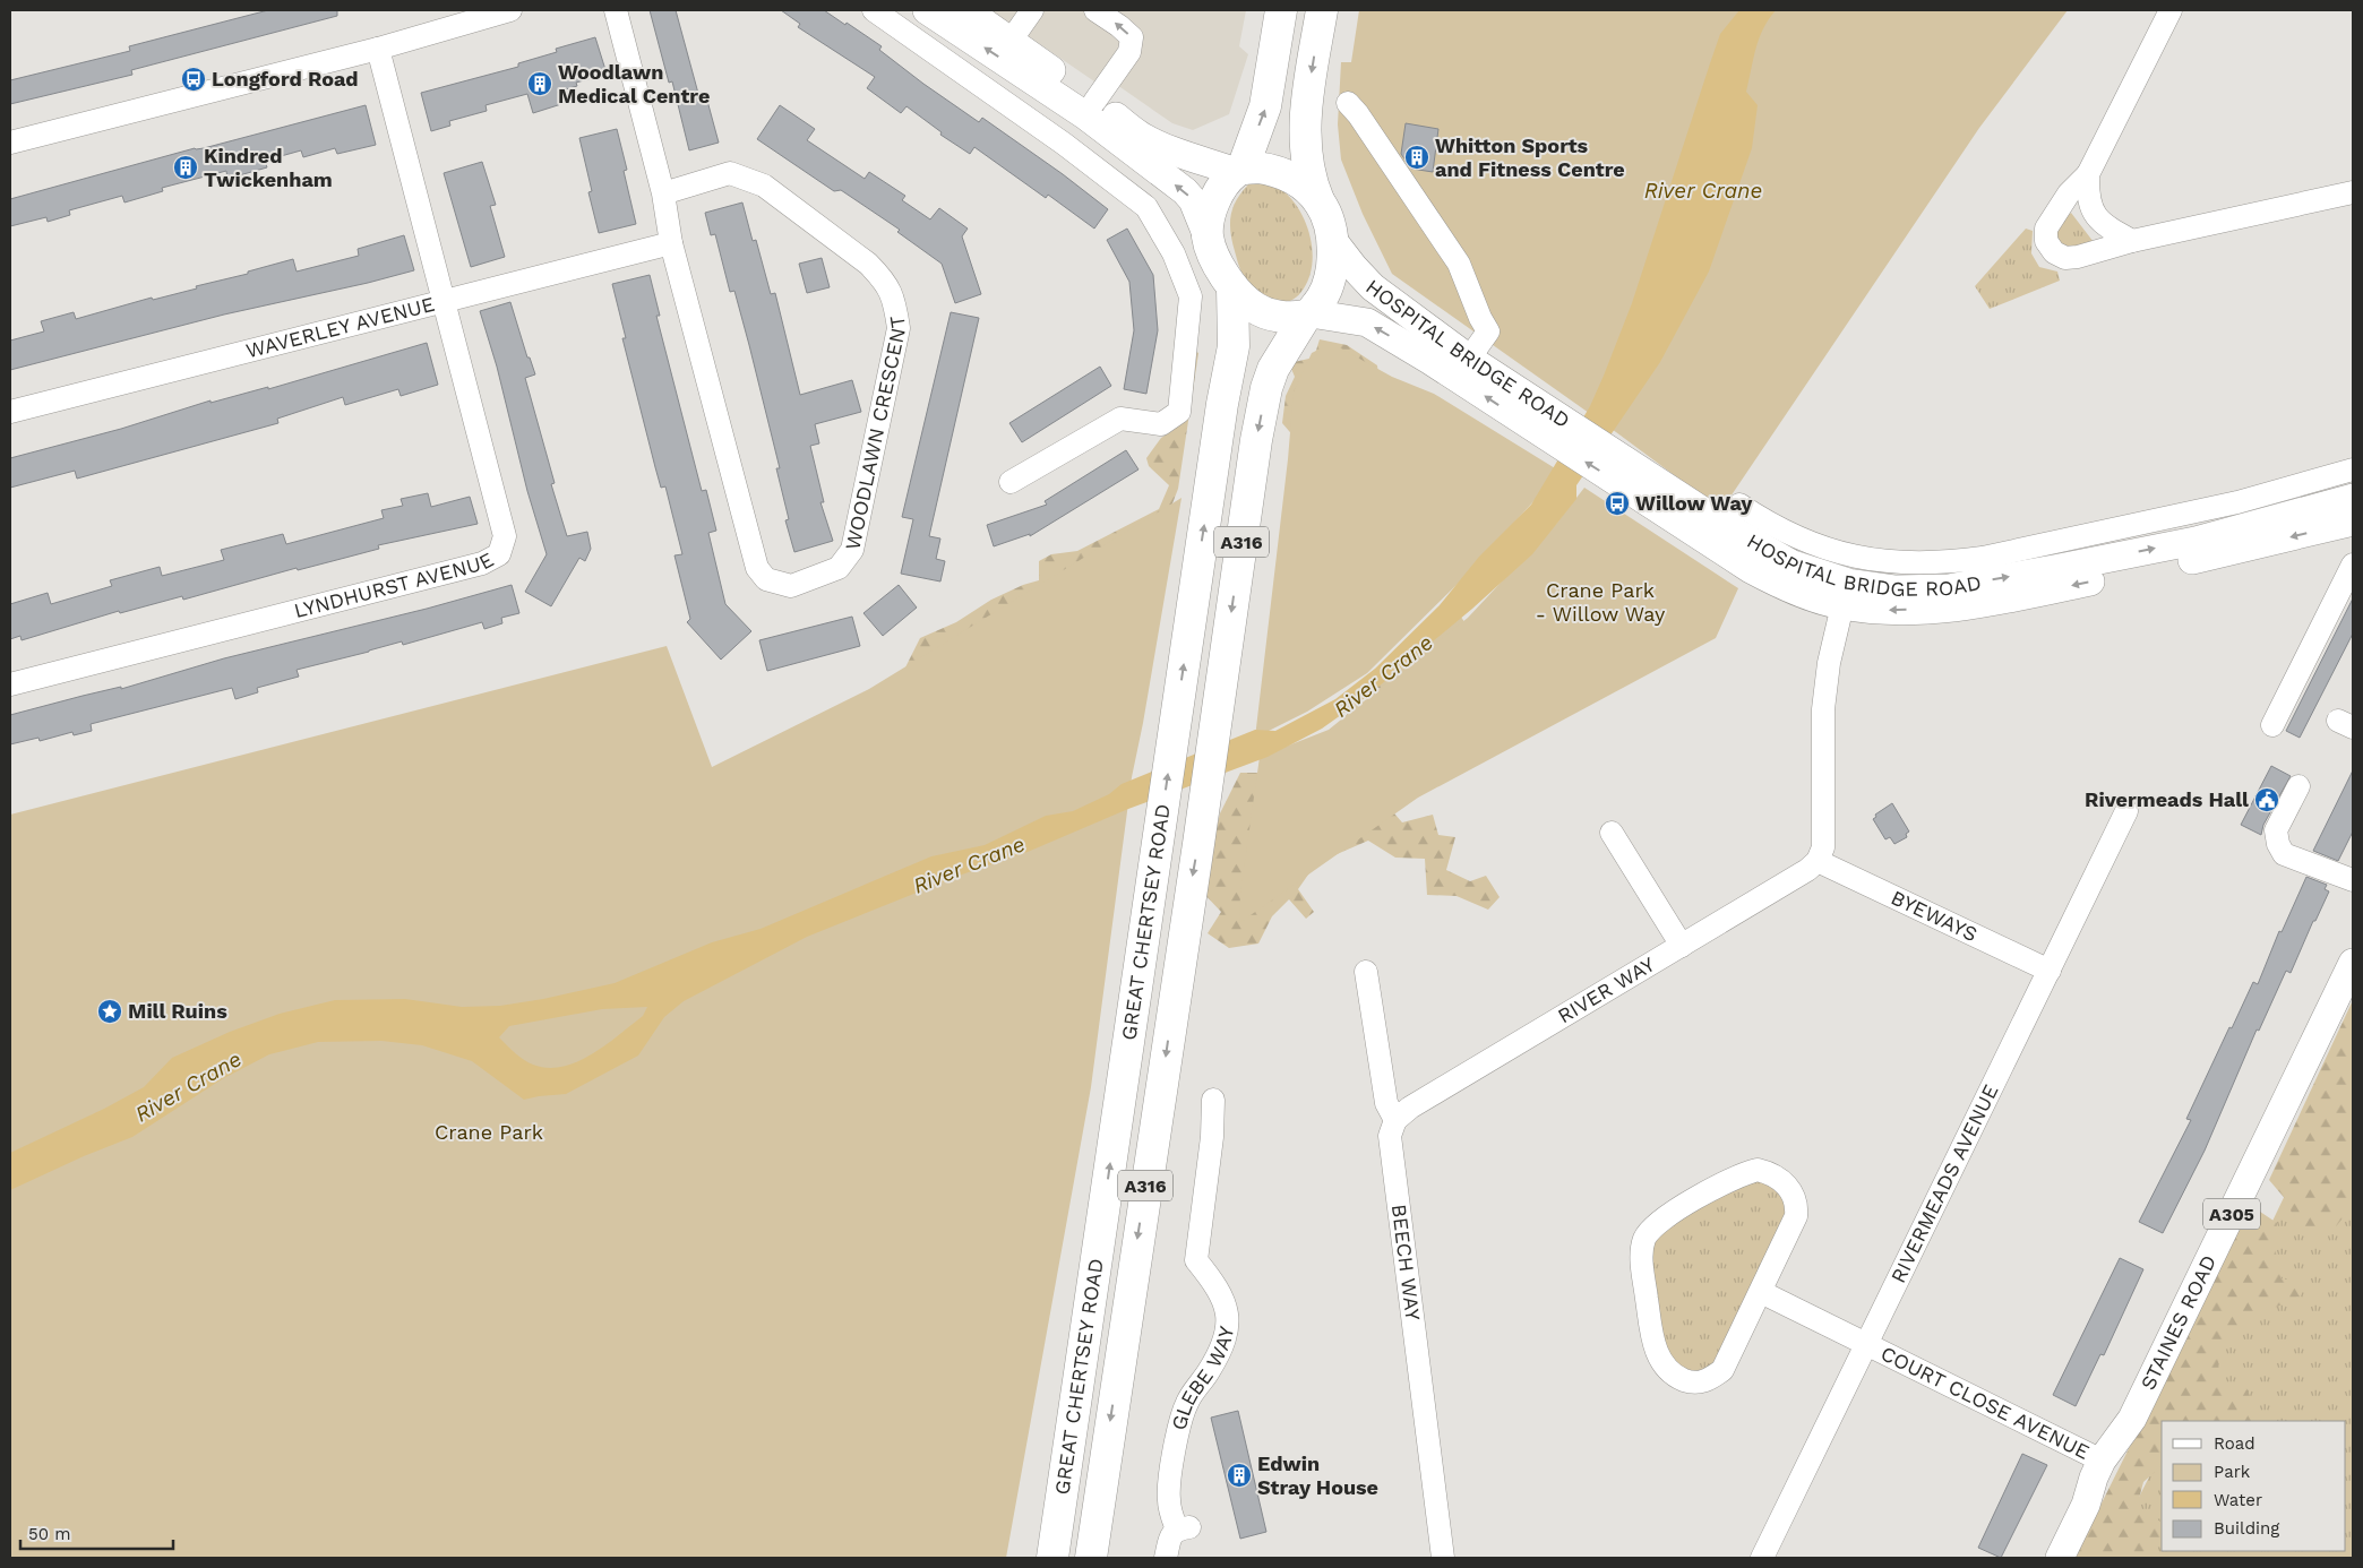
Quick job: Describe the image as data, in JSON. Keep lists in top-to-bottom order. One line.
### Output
{"streets":{"highway":["A316","GREAT CHERTSEY ROAD"],"main road":["HOSPITAL BRIDGE ROAD","A305","STAINES ROAD"],"street":["WAVERLEY AVENUE","WOODLAWN CRESCENT","LYNDHURST AVENUE","BYEWAYS","RIVER WAY","RIVERMEADS AVENUE","BEECH WAY","GLEBE WAY","COURT CLOSE AVENUE"]},"crossings":[["WAVERLEY AVENUE","WOODLAWN CRESCENT"],["WAVERLEY AVENUE","LYNDHURST AVENUE"],["HOSPITAL BRIDGE ROAD","A316"],["HOSPITAL BRIDGE ROAD","GREAT CHERTSEY ROAD"],["A316","GREAT CHERTSEY ROAD"],["BYEWAYS","RIVER WAY"],["BYEWAYS","RIVERMEADS AVENUE"],["RIVER WAY","BEECH WAY"],["RIVERMEADS AVENUE","COURT CLOSE AVENUE"],["STAINES ROAD","COURT CLOSE AVENUE"]],"water":["River Crane"],"parks":["Crane Park - Willow Way","Crane Park"],"places":{"bus stop":["Longford Road","Willow Way"],"building":["Woodlawn Medical Centre","Whitton Sports and Fitness Centre","Kindred Twickenham","Edwin Stray House"],"public building":["Rivermeads Hall"],"place":["Mill Ruins"]},"legend":["Road","Park","Water","Building"],"scale_bar":"50 m"}
